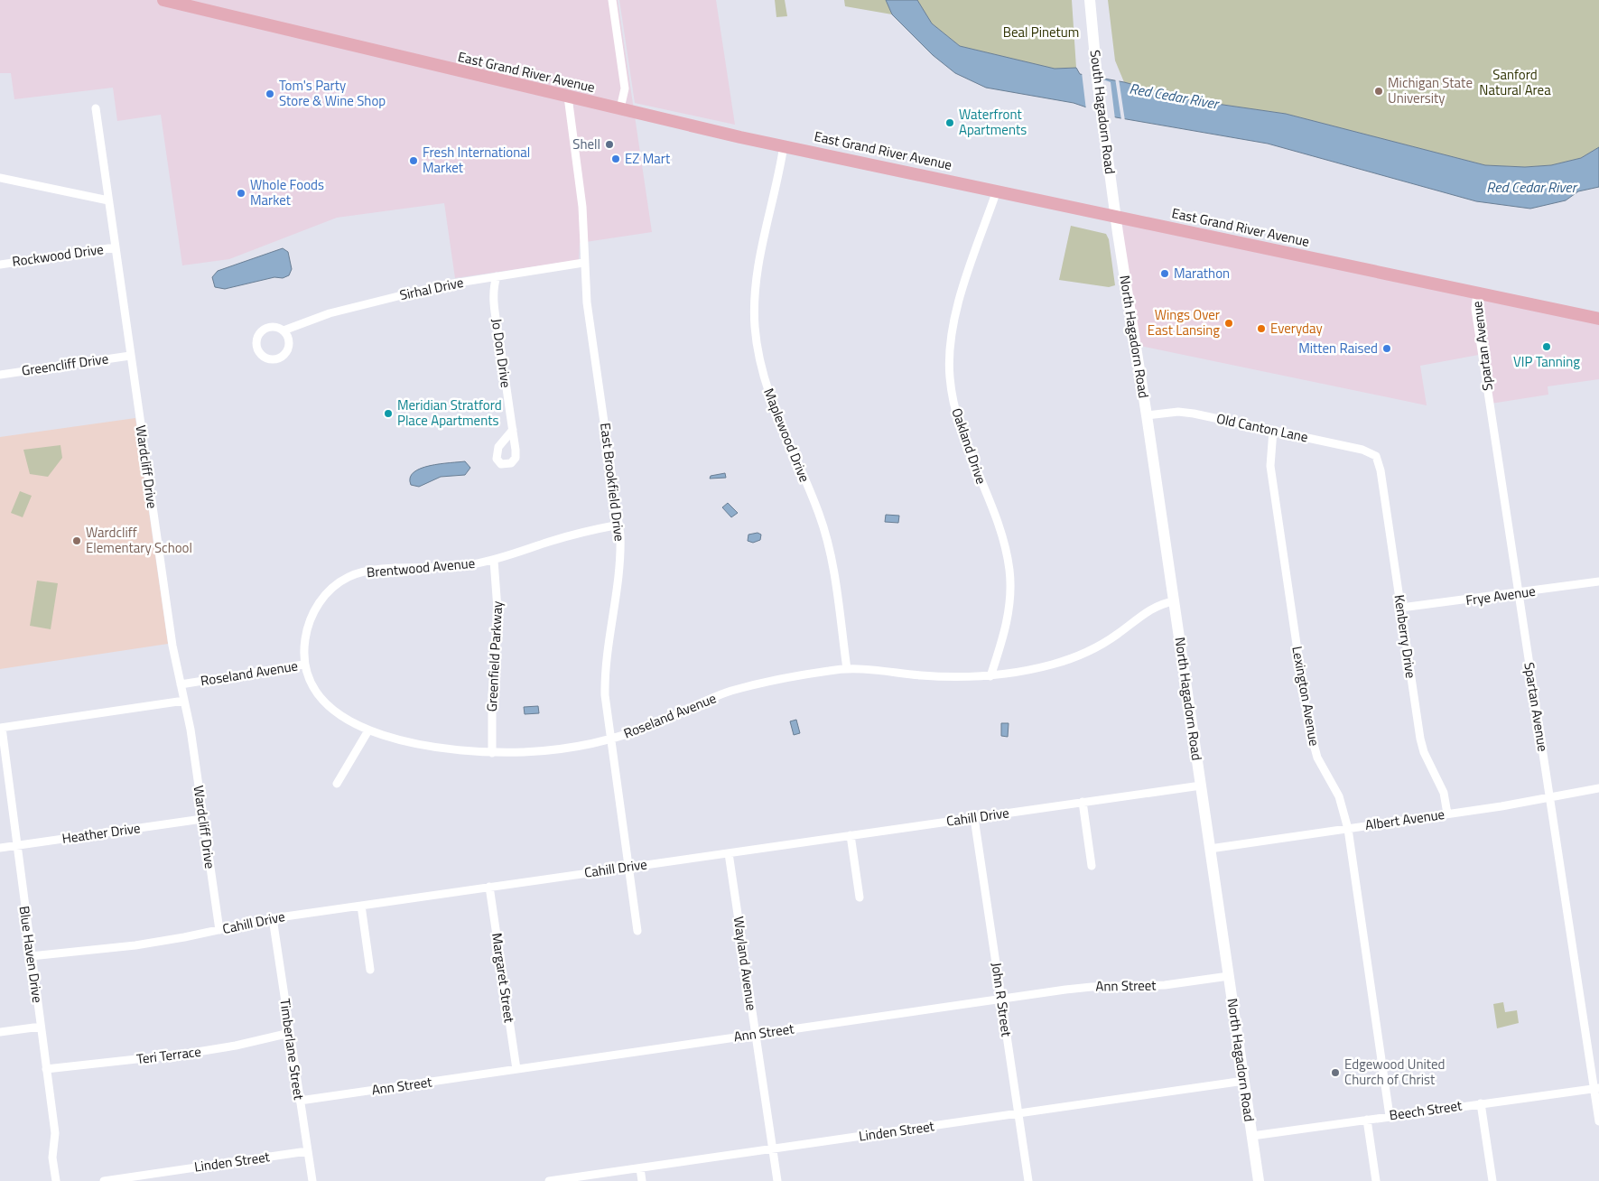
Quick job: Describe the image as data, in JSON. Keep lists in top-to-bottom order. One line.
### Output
{"streets":{"main road":["East Grand River Avenue"],"street":["South Hagadorn Road","Rockwood Drive","Sirhal Drive","North Hagadorn Road","Spartan Avenue","Jo Don Drive","Greencliff Drive","Old Canton Lane","Maplewood Drive","Oakland Drive","Wardcliff Drive","East Brookfield Drive","Brentwood Avenue","Frye Avenue","Kenberry Drive","Greenfield Parkway","Roseland Avenue","Lexington Avenue","Cahill Drive","Albert Avenue","Heather Drive","Blue Haven Drive","Wayland Avenue","Margaret Street","Ann Street","John R Street","Timberlane Street","Teri Terrace","Beech Street","Linden Street"]},"crossings":[["East Grand River Avenue","South Hagadorn Road"],["East Grand River Avenue","North Hagadorn Road"],["East Grand River Avenue","Spartan Avenue"],["East Grand River Avenue","Maplewood Drive"],["East Grand River Avenue","Oakland Drive"],["East Grand River Avenue","East Brookfield Drive"],["South Hagadorn Road","North Hagadorn Road"],["Rockwood Drive","Wardcliff Drive"],["Sirhal Drive","Jo Don Drive"],["Sirhal Drive","East Brookfield Drive"],["North Hagadorn Road","Old Canton Lane"],["North Hagadorn Road","Roseland Avenue"],["North Hagadorn Road","Cahill Drive"],["North Hagadorn Road","Albert Avenue"],["North Hagadorn Road","Ann Street"],["North Hagadorn Road","Beech Street"],["North Hagadorn Road","Linden Street"],["Spartan Avenue","Frye Avenue"],["Spartan Avenue","Albert Avenue"],["Spartan Avenue","Beech Street"],["Greencliff Drive","Wardcliff Drive"],["Old Canton Lane","Kenberry Drive"],["Old Canton Lane","Lexington Avenue"],["Maplewood Drive","Roseland Avenue"],["Oakland Drive","Roseland Avenue"],["Wardcliff Drive","Roseland Avenue"],["Wardcliff Drive","Cahill Drive"],["Wardcliff Drive","Heather Drive"],["East Brookfield Drive","Brentwood Avenue"],["East Brookfield Drive","Roseland Avenue"],["East Brookfield Drive","Cahill Drive"],["Brentwood Avenue","Greenfield Parkway"],["Brentwood Avenue","Roseland Avenue"],["Frye Avenue","Kenberry Drive"],["Kenberry Drive","Albert Avenue"],["Greenfield Parkway","Roseland Avenue"],["Lexington Avenue","Albert Avenue"],["Lexington Avenue","Beech Street"],["Cahill Drive","Blue Haven Drive"],["Cahill Drive","Wayland Avenue"],["Cahill Drive","Margaret Street"],["Cahill Drive","John R Street"],["Cahill Drive","Timberlane Street"],["Heather Drive","Blue Haven Drive"],["Blue Haven Drive","Teri Terrace"],["Wayland Avenue","Ann Street"],["Wayland Avenue","Linden Street"],["Margaret Street","Ann Street"],["Ann Street","John R Street"],["Ann Street","Timberlane Street"],["John R Street","Linden Street"],["Timberlane Street","Teri Terrace"],["Timberlane Street","Linden Street"]],"water":["Red Cedar River"],"parks":["Beal Pinetum","Sanford Natural Area"],"places":["Michigan State University","Tom's Party Store & Wine Shop","Waterfront Apartments","Shell","EZ Mart","Fresh International Market","Whole Foods Market","Marathon","Wings Over East Lansing","Everyday","VIP Tanning","Mitten Raised","Meridian Stratford Place Apartments","Wardcliff Elementary School","Edgewood United Church of Christ"]}
